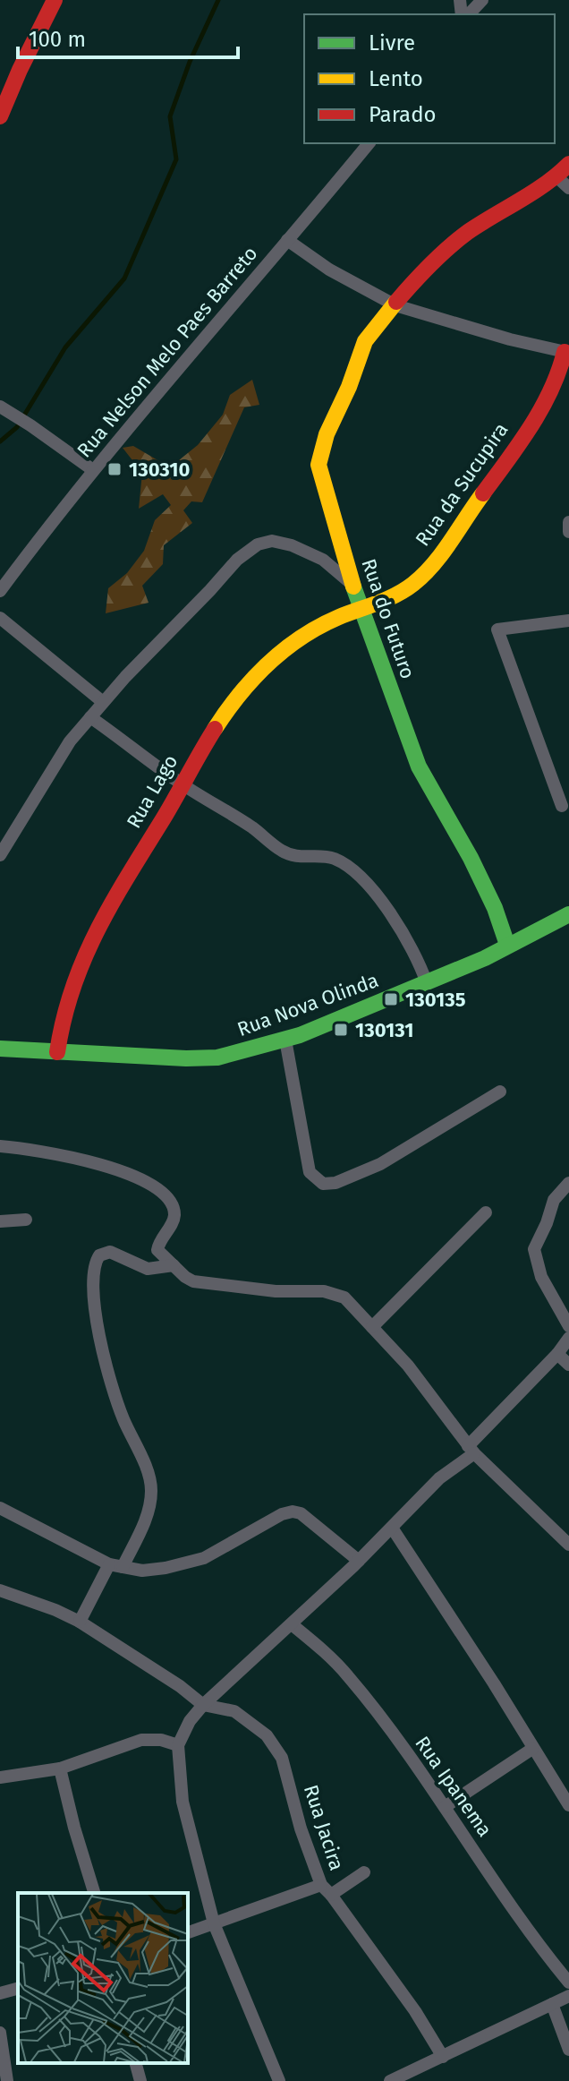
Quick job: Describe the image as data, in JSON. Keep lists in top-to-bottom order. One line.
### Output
{"streets":{"street":["Rua Nelson Melo Paes Barreto","Rua da Sucupira","Rua do Futuro","Rua Lago","Rua Nova Olinda","Rua Ipanema","Rua Jacira"]},"crossings":[["Rua da Sucupira","Rua do Futuro"],["Rua da Sucupira","Rua Lago"],["Rua do Futuro","Rua Lago"],["Rua do Futuro","Rua Nova Olinda"],["Rua Lago","Rua Nova Olinda"]],"places":{"transit":["130310","130135","130131"]},"legend":["Livre","Lento","Parado"],"scale_bar":"100 m"}
